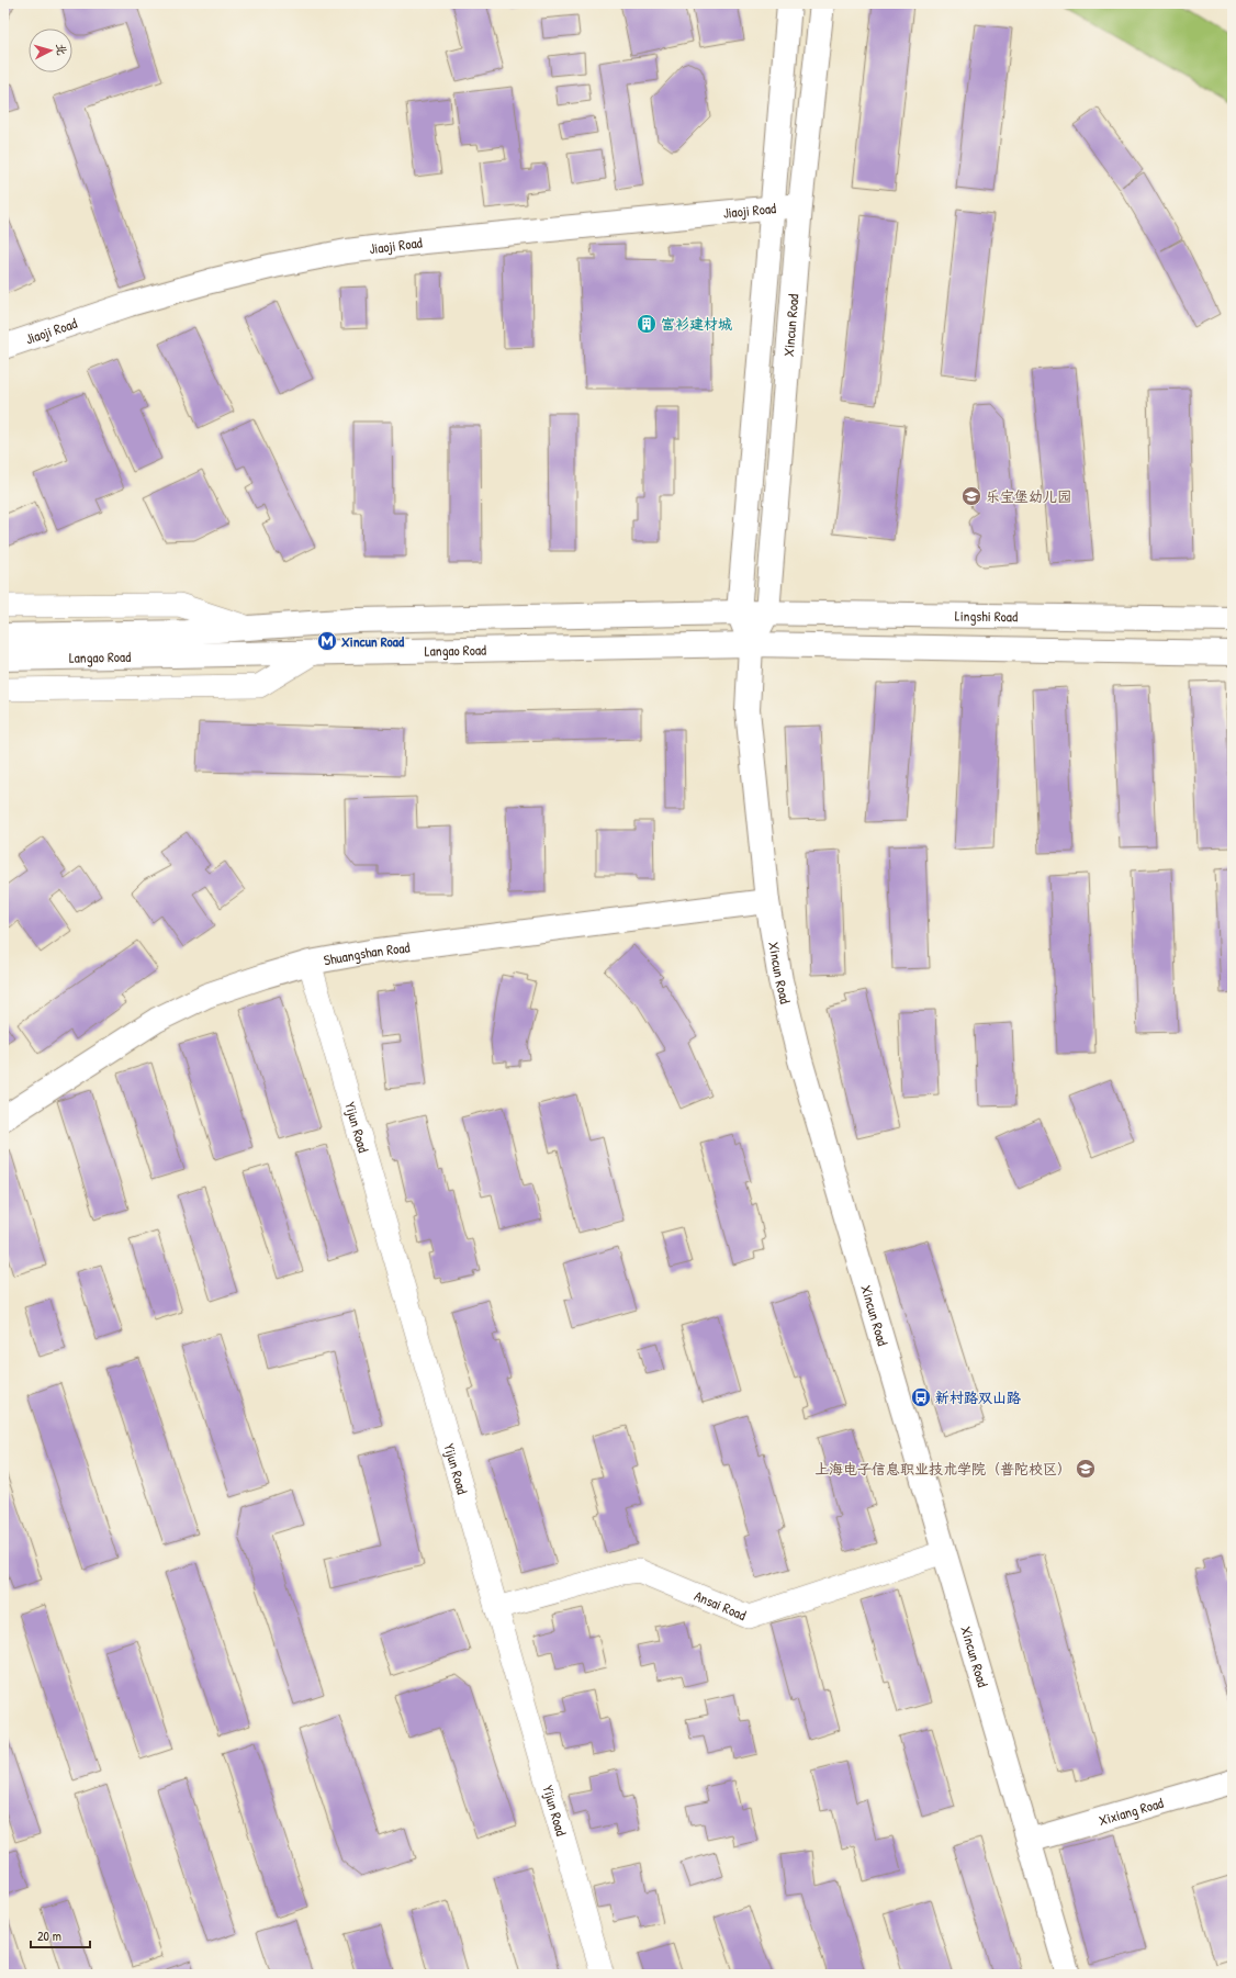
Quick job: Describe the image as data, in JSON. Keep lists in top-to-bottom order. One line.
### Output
{"streets":{"main road":["Jiaoji Road","Xincun Road","Lingshi Road","Langao Road","Shuangshan Road","Xixiang Road"],"street":["Yijun Road","Ansai Road"]},"crossings":[["Jiaoji Road","Xincun Road"],["Xincun Road","Lingshi Road"],["Xincun Road","Langao Road"],["Xincun Road","Shuangshan Road"],["Xincun Road","Ansai Road"],["Xincun Road","Xixiang Road"],["Lingshi Road","Langao Road"],["Shuangshan Road","Yijun Road"],["Yijun Road","Ansai Road"]],"places":{"building":["富衫建材城"],"school or university":["乐宝堡幼儿园","上海电子信息职业技术学院（普陀校区）"],"metro station":["Xincun Road"],"bus stop":["新村路双山路"]},"scale_bar":"20 m","north":"right"}
